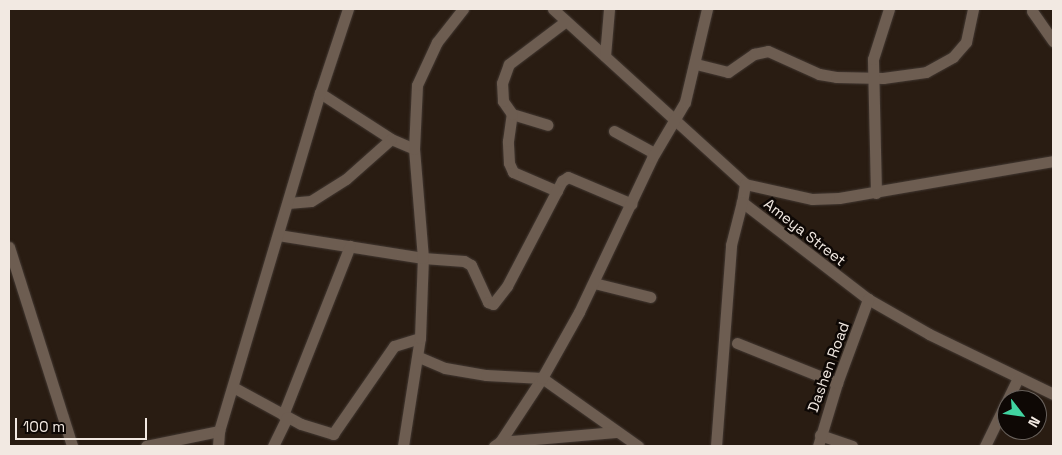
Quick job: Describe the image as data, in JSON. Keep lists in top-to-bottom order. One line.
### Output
{"streets":{"street":["Ameya Street","Dashen Road"]},"crossings":[["Ameya Street","Dashen Road"]],"scale_bar":"100 m","north":"bottom right"}
